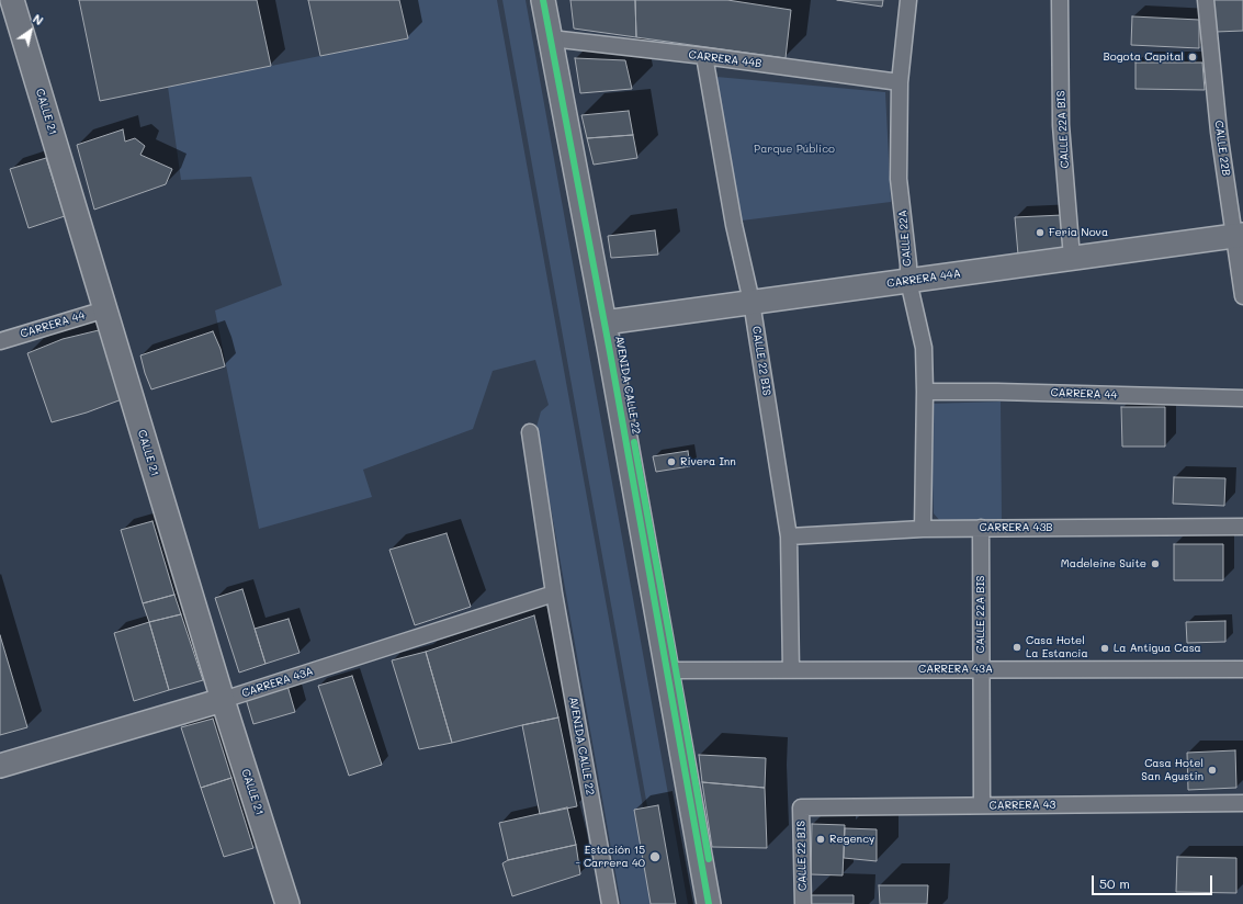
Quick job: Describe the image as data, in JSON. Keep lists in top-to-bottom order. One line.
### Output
{"streets":{"street":["CARRERA 44B","CALLE 21","CALLE 22A BIS","CALLE 22B","CALLE 22A","CARRERA 44A","CARRERA 44","CALLE 22 BIS","AVENIDA CALLE 22","CARRERA 43B","CARRERA 43A","CARRERA 43"]},"crossings":[["CARRERA 44B","CALLE 22A"],["CARRERA 44B","CALLE 22 BIS"],["CARRERA 44B","AVENIDA CALLE 22"],["CALLE 21","CARRERA 44"],["CALLE 21","CARRERA 43A"],["CALLE 22A BIS","CARRERA 44A"],["CALLE 22A BIS","CARRERA 43B"],["CALLE 22A BIS","CARRERA 43A"],["CALLE 22A BIS","CARRERA 43"],["CALLE 22B","CARRERA 44A"],["CALLE 22A","CARRERA 44A"],["CALLE 22A","CARRERA 44"],["CALLE 22A","CARRERA 43B"],["CARRERA 44A","CALLE 22 BIS"],["CARRERA 44A","AVENIDA CALLE 22"],["CALLE 22 BIS","CARRERA 43B"],["CALLE 22 BIS","CARRERA 43A"],["CALLE 22 BIS","CARRERA 43"],["AVENIDA CALLE 22","CARRERA 43A"]],"parks":["Parque Público"],"places":["Bogota Capital","Feria Nova","Rivera Inn","Madeleine Suite","Casa Hotel La Estancia","La Antigua Casa","Casa Hotel San Agustin","Regency","Estación 15 - Carrera 40"],"scale_bar":"50 m","north":"top right"}
